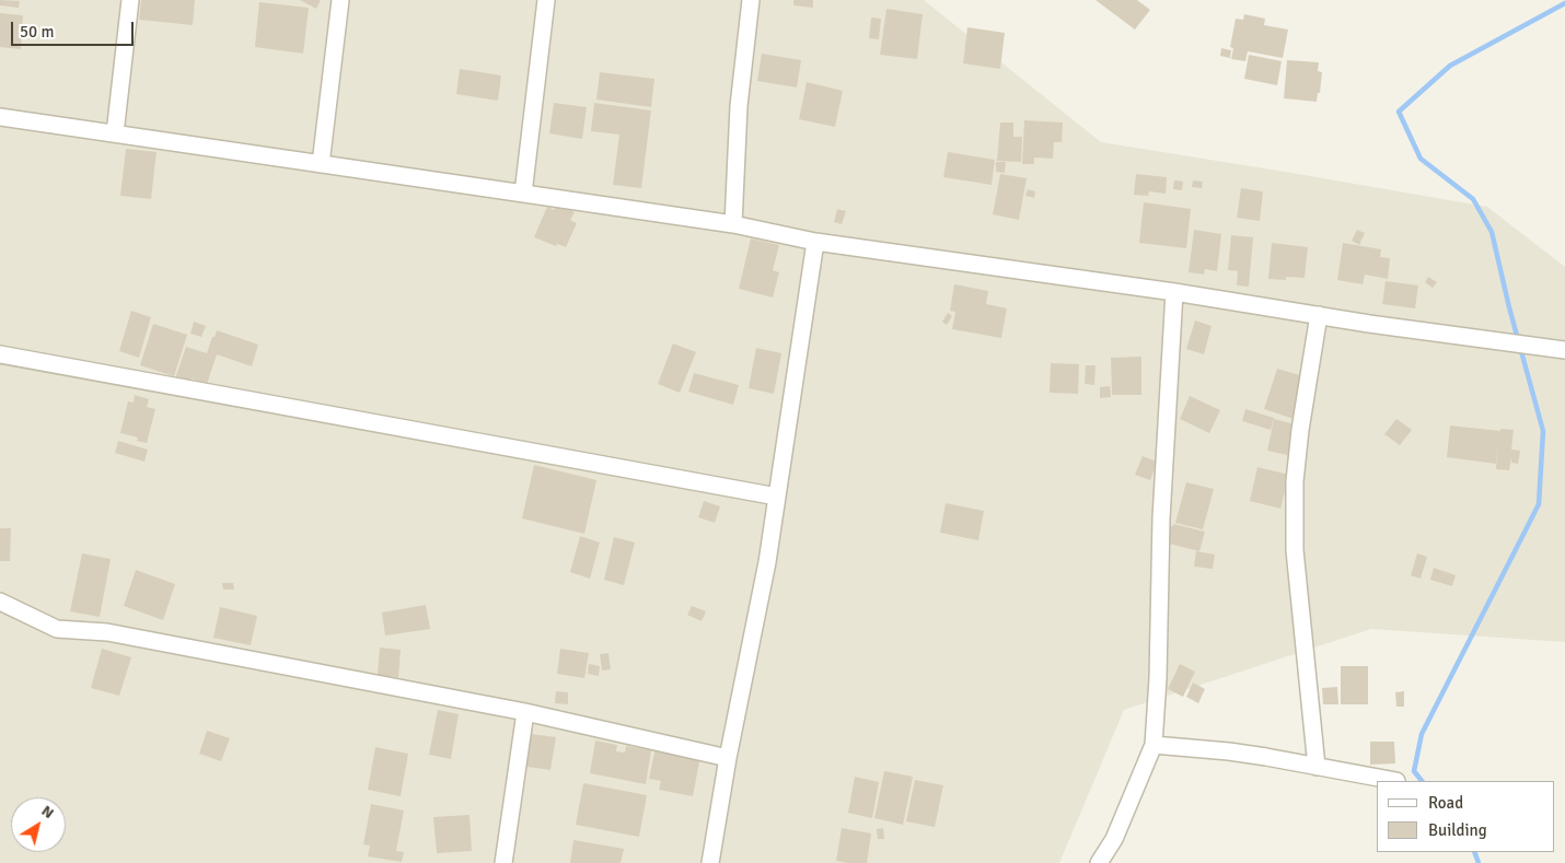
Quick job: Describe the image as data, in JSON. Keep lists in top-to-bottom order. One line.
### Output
{"legend":["Road","Building"],"scale_bar":"50 m","north":"top right"}
